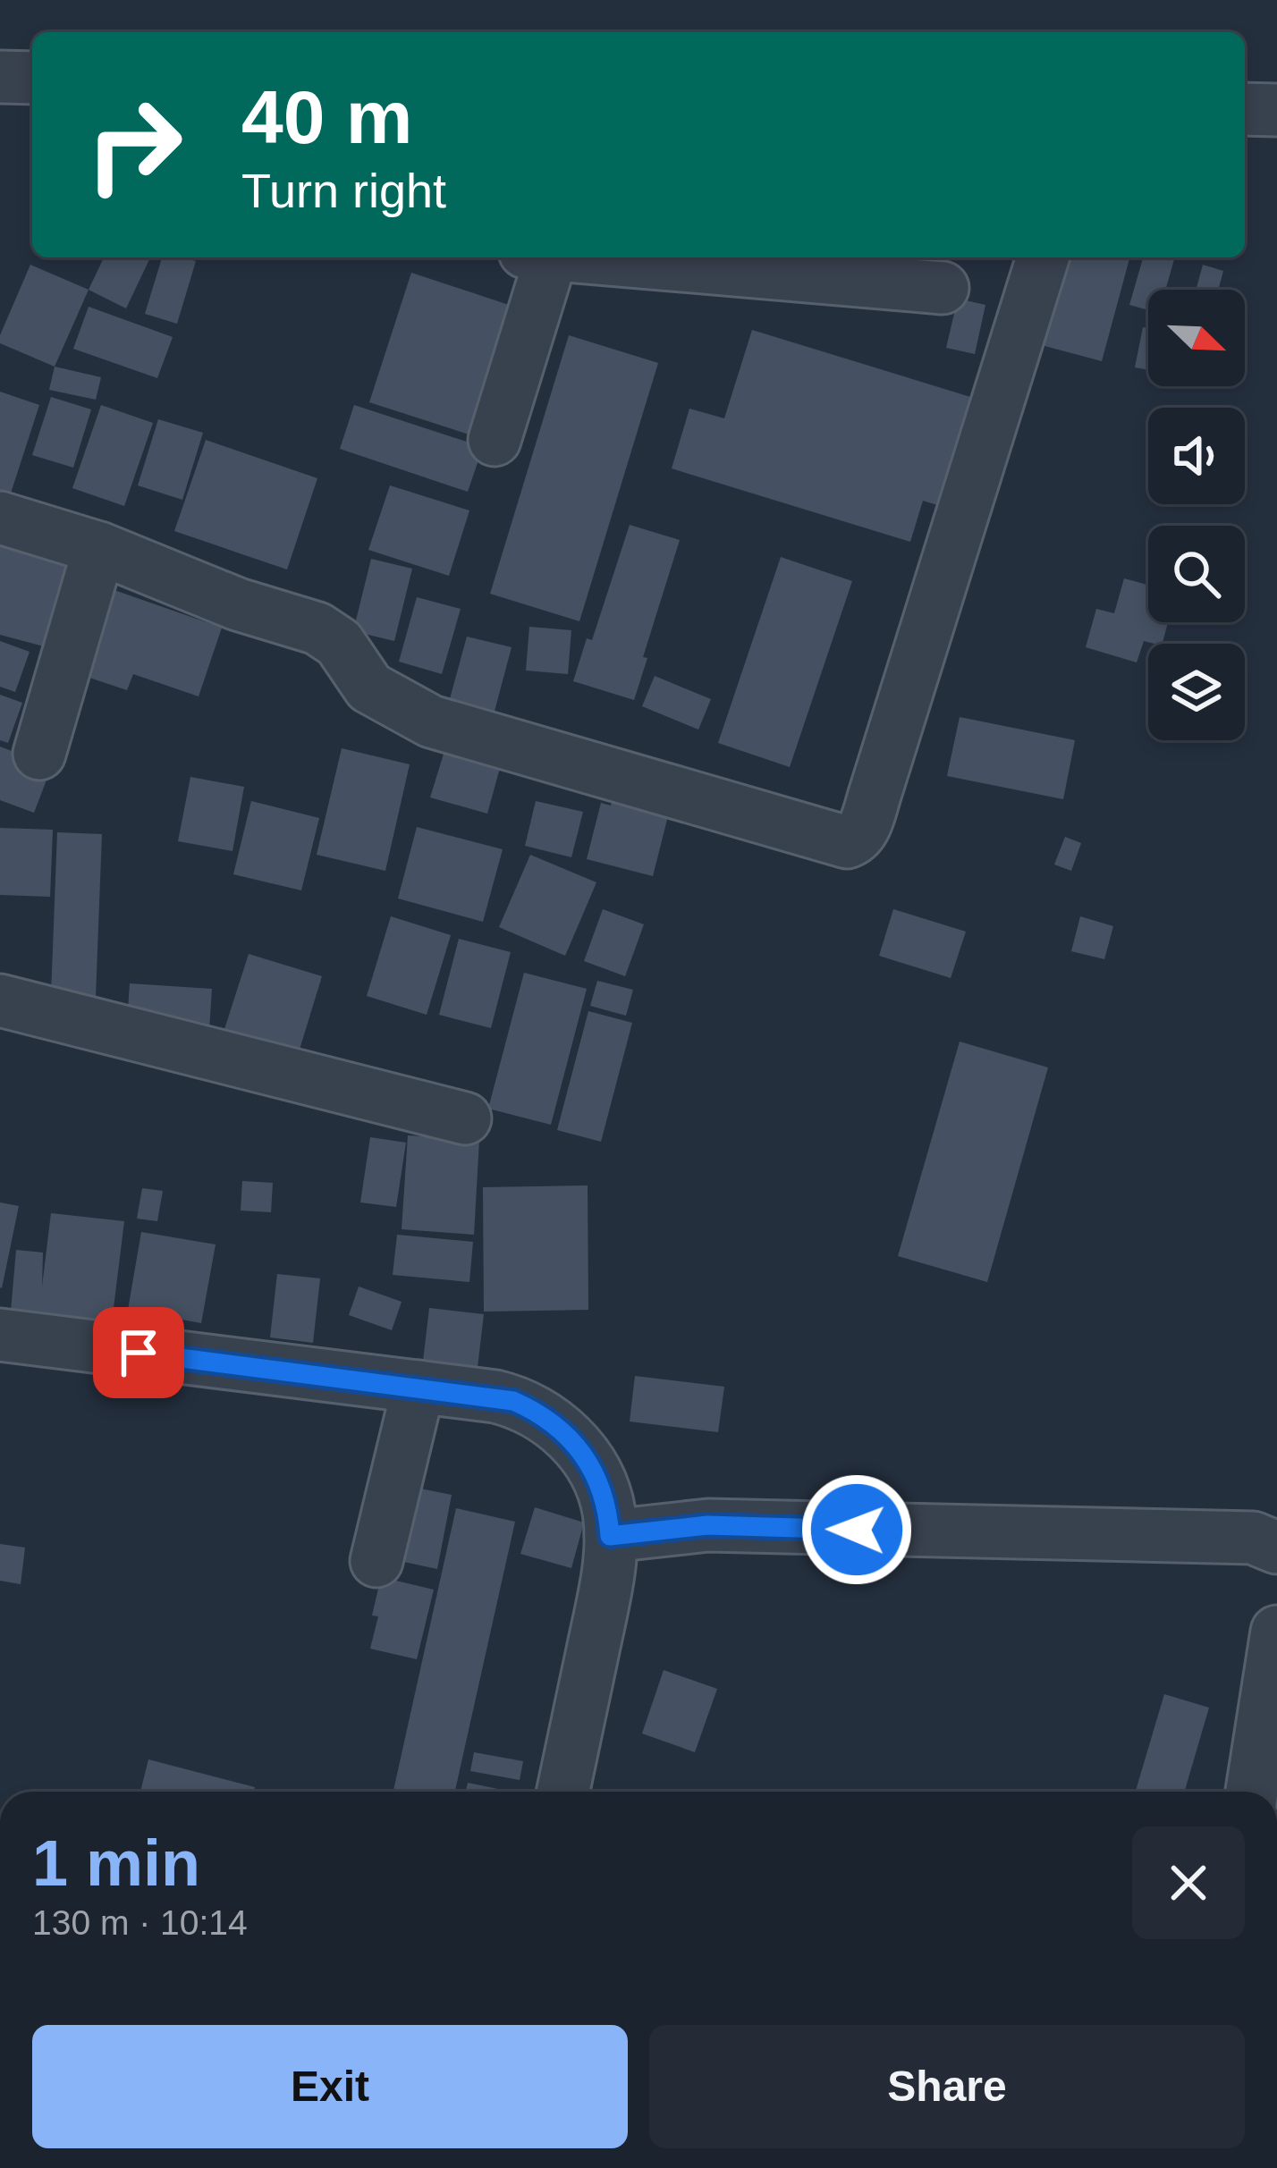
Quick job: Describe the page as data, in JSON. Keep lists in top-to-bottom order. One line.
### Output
{"north":"bottom right","page":{"turn":["40 m","Turn right"],"heading":["1 min","130 m · 10:14"],"buttons":["Exit","Share"]}}
